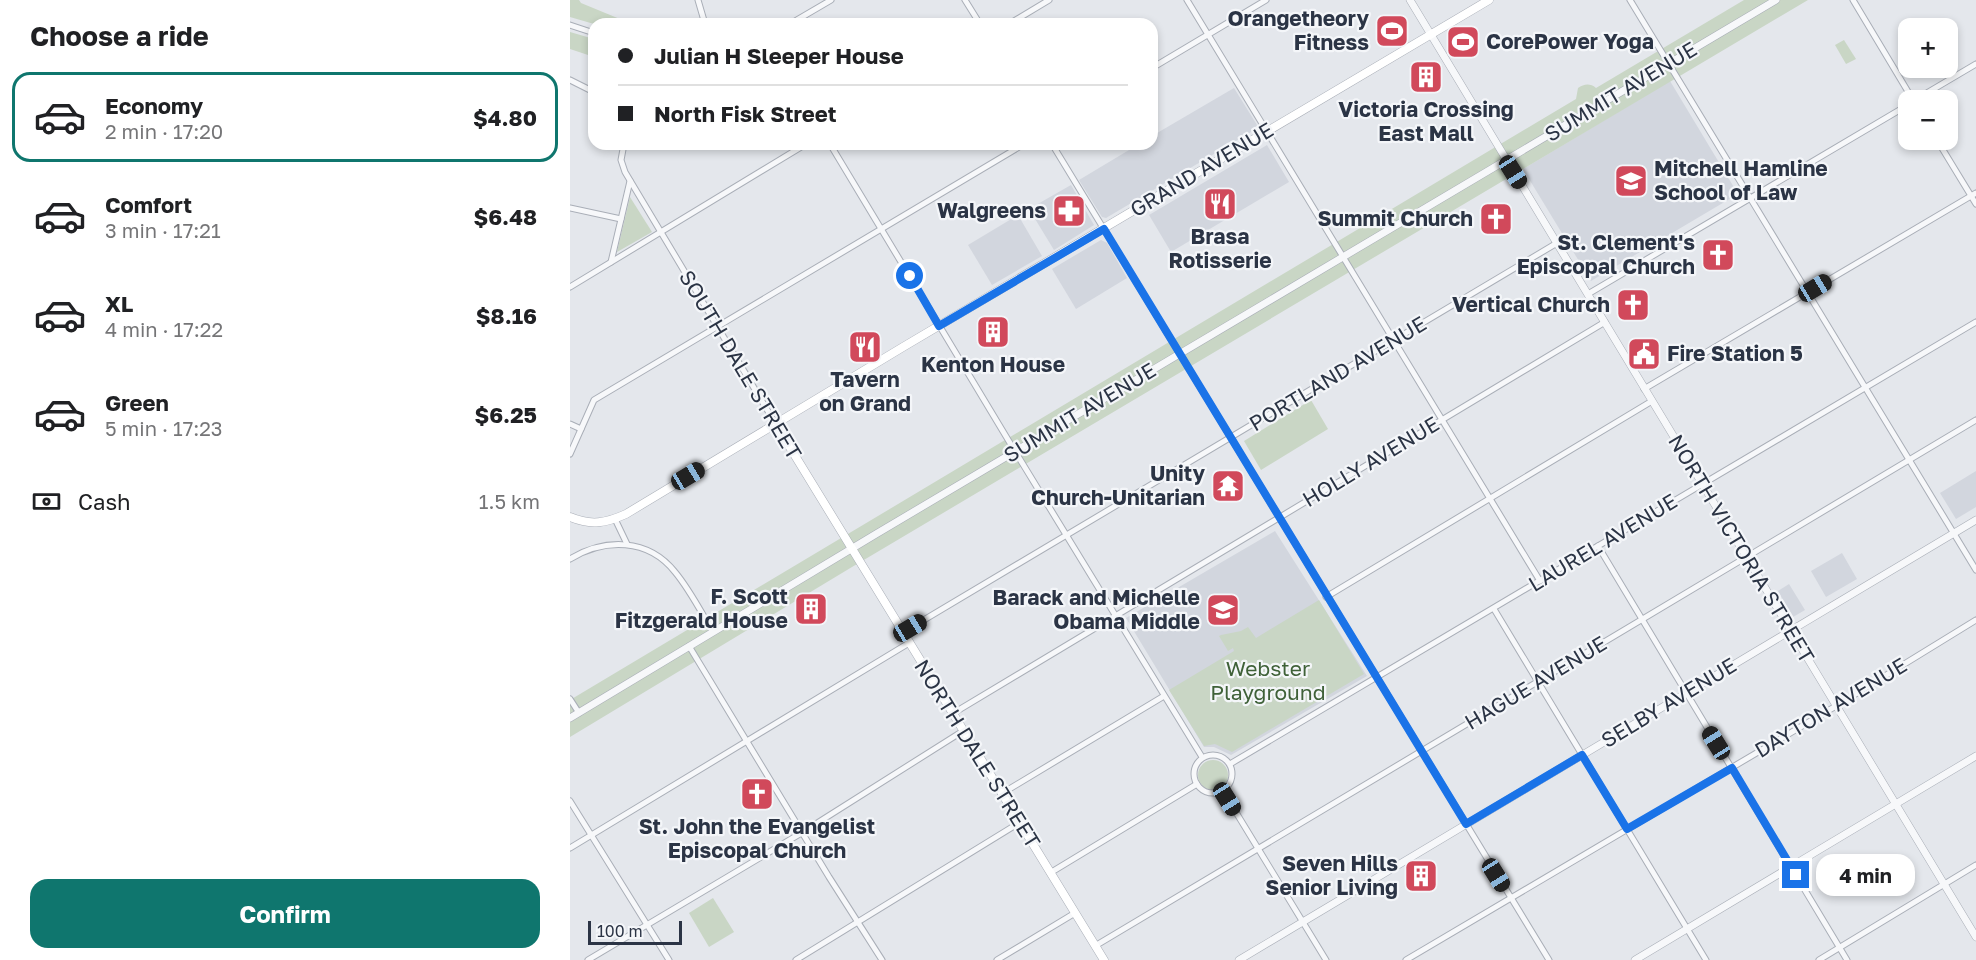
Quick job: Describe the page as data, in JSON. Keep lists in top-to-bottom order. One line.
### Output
{"streets":{"main road":["GRAND AVENUE","SOUTH DALE STREET","NORTH DALE STREET"],"street":["SUMMIT AVENUE","PORTLAND AVENUE","HOLLY AVENUE","LAUREL AVENUE","NORTH VICTORIA STREET","HAGUE AVENUE","SELBY AVENUE","DAYTON AVENUE"]},"crossings":[["SUMMIT AVENUE","SOUTH DALE STREET"],["SUMMIT AVENUE","NORTH VICTORIA STREET"],["SUMMIT AVENUE","NORTH DALE STREET"],["GRAND AVENUE","SOUTH DALE STREET"],["GRAND AVENUE","NORTH VICTORIA STREET"],["SOUTH DALE STREET","NORTH DALE STREET"],["PORTLAND AVENUE","NORTH VICTORIA STREET"],["PORTLAND AVENUE","NORTH DALE STREET"],["HOLLY AVENUE","NORTH VICTORIA STREET"],["HOLLY AVENUE","NORTH DALE STREET"],["LAUREL AVENUE","NORTH VICTORIA STREET"],["NORTH VICTORIA STREET","HAGUE AVENUE"],["NORTH VICTORIA STREET","SELBY AVENUE"],["NORTH VICTORIA STREET","DAYTON AVENUE"],["HAGUE AVENUE","NORTH DALE STREET"]],"parks":["Webster Playground"],"places":{"sports":["Orangetheory Fitness","CorePower Yoga"],"building":["Victoria Crossing East Mall","Kenton House","F. Scott Fitzgerald House","Seven Hills Senior Living"],"school or university":["Mitchell Hamline School of Law","Barack and Michelle Obama Middle"],"restaurant":["Brasa Rotisserie","Tavern on Grand"],"pharmacy":["Walgreens"],"church":["Summit Church","St. Clement's Episcopal Church","Vertical Church","St. John the Evangelist Episcopal Church"],"public building":["Fire Station 5"],"temple":["Unity Church-Unitarian"]},"scale_bar":"100 m","page":{"heading":"Choose a ride","map_buttons":["+","−"],"banner":["Julian H Sleeper House","North Fisk Street"],"list":[{"name":"Economy","note":"2 min · 17:20","value":"$4.80"},{"name":"Comfort","note":"3 min · 17:21","value":"$6.48"},{"name":"XL","note":"4 min · 17:22","value":"$8.16"},{"name":"Green","note":"5 min · 17:23","value":"$6.25"}],"pay":["Cash","1.5 km"],"bubble":"4 min","buttons":"Confirm","scale":"100 m"}}
